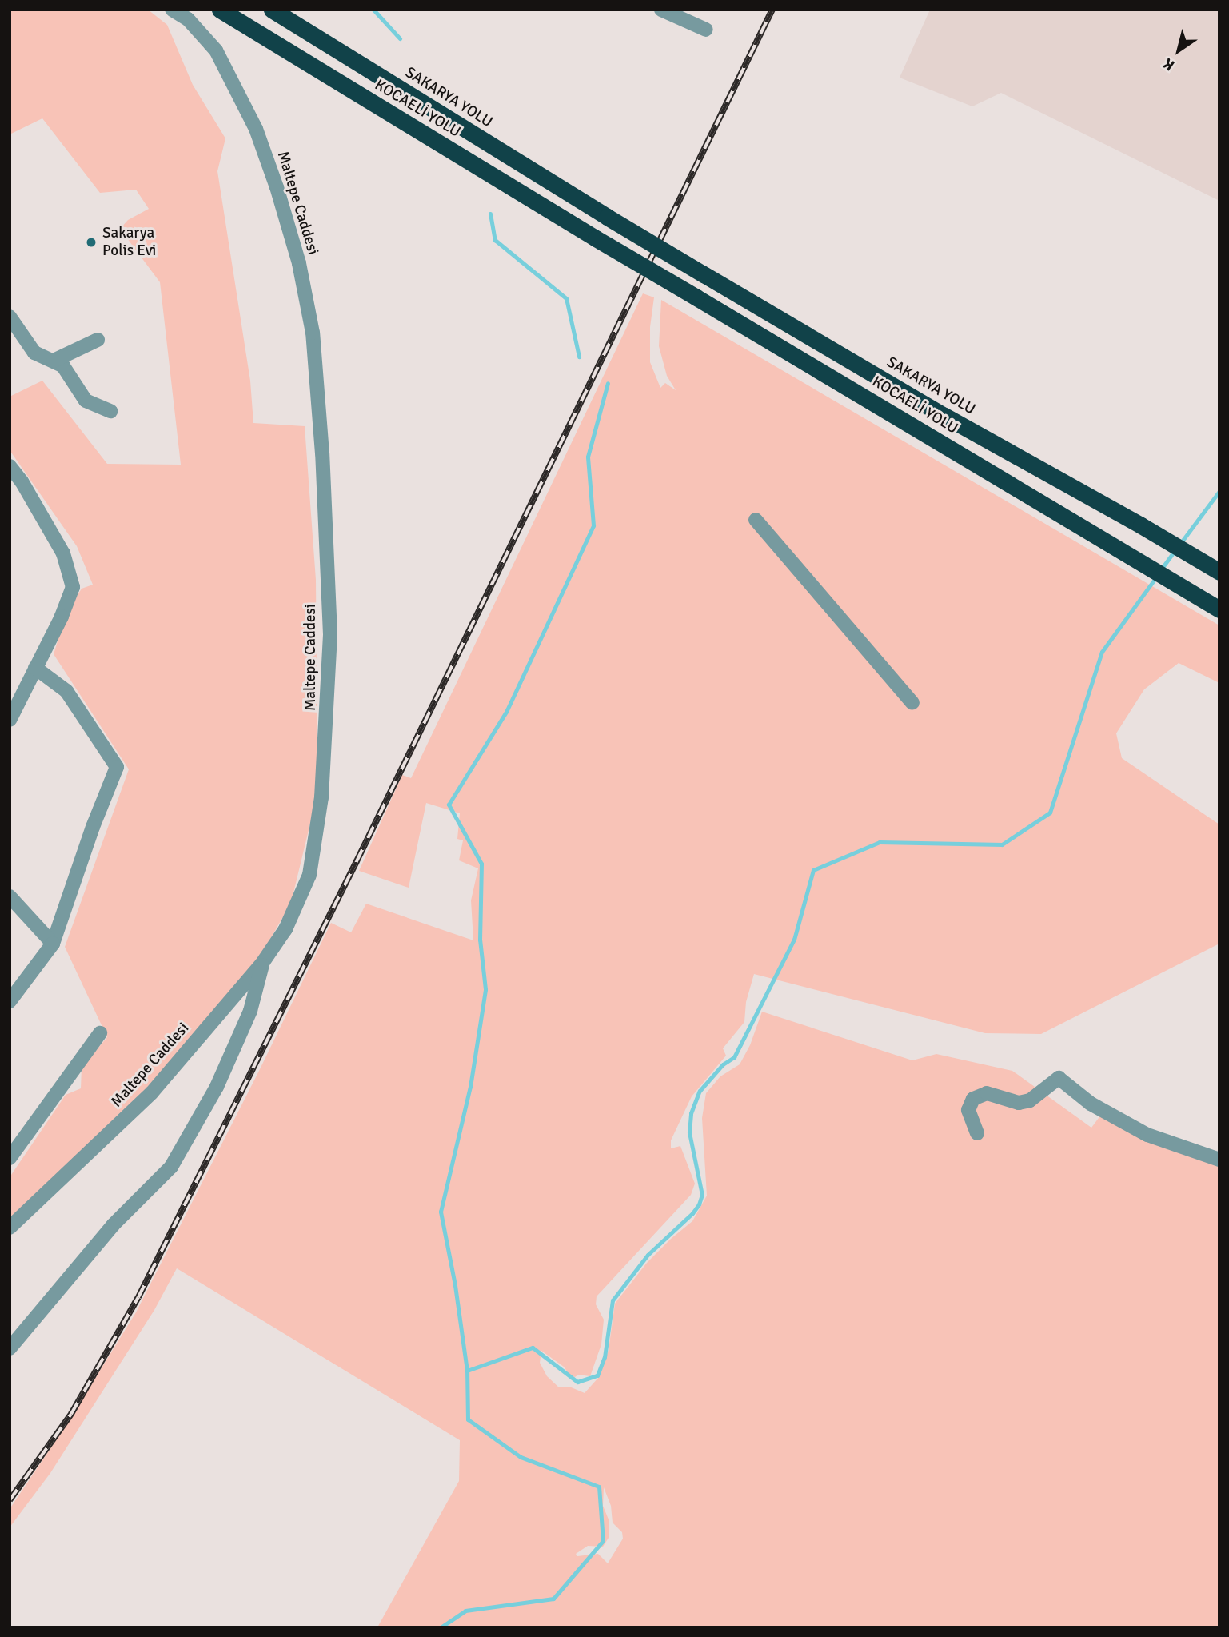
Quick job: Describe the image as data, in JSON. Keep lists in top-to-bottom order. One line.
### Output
{"streets":{"highway":["SAKARYA YOLU","KOCAELİ YOLU"],"street":["Maltepe Caddesi"]},"places":["Sakarya Polis Evi"],"north":"bottom left"}
